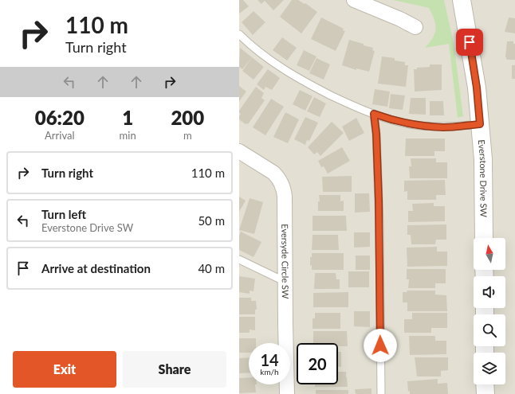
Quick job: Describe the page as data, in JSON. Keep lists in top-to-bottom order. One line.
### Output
{"streets":{"street":["Everstone Drive SW","Eversyde Circle SW"]},"north":"top","page":{"turn":["110 m","Turn right"],"eta":["06:20","Arrival","1","min","200","m"],"list":[{"name":"Turn right","value":"110 m"},{"name":"Turn left","note":"Everstone Drive SW","value":"50 m"},{"name":"Arrive at destination","value":"40 m"}],"speed":"14 km/h","limit":"20","buttons":["Exit","Share"]}}
